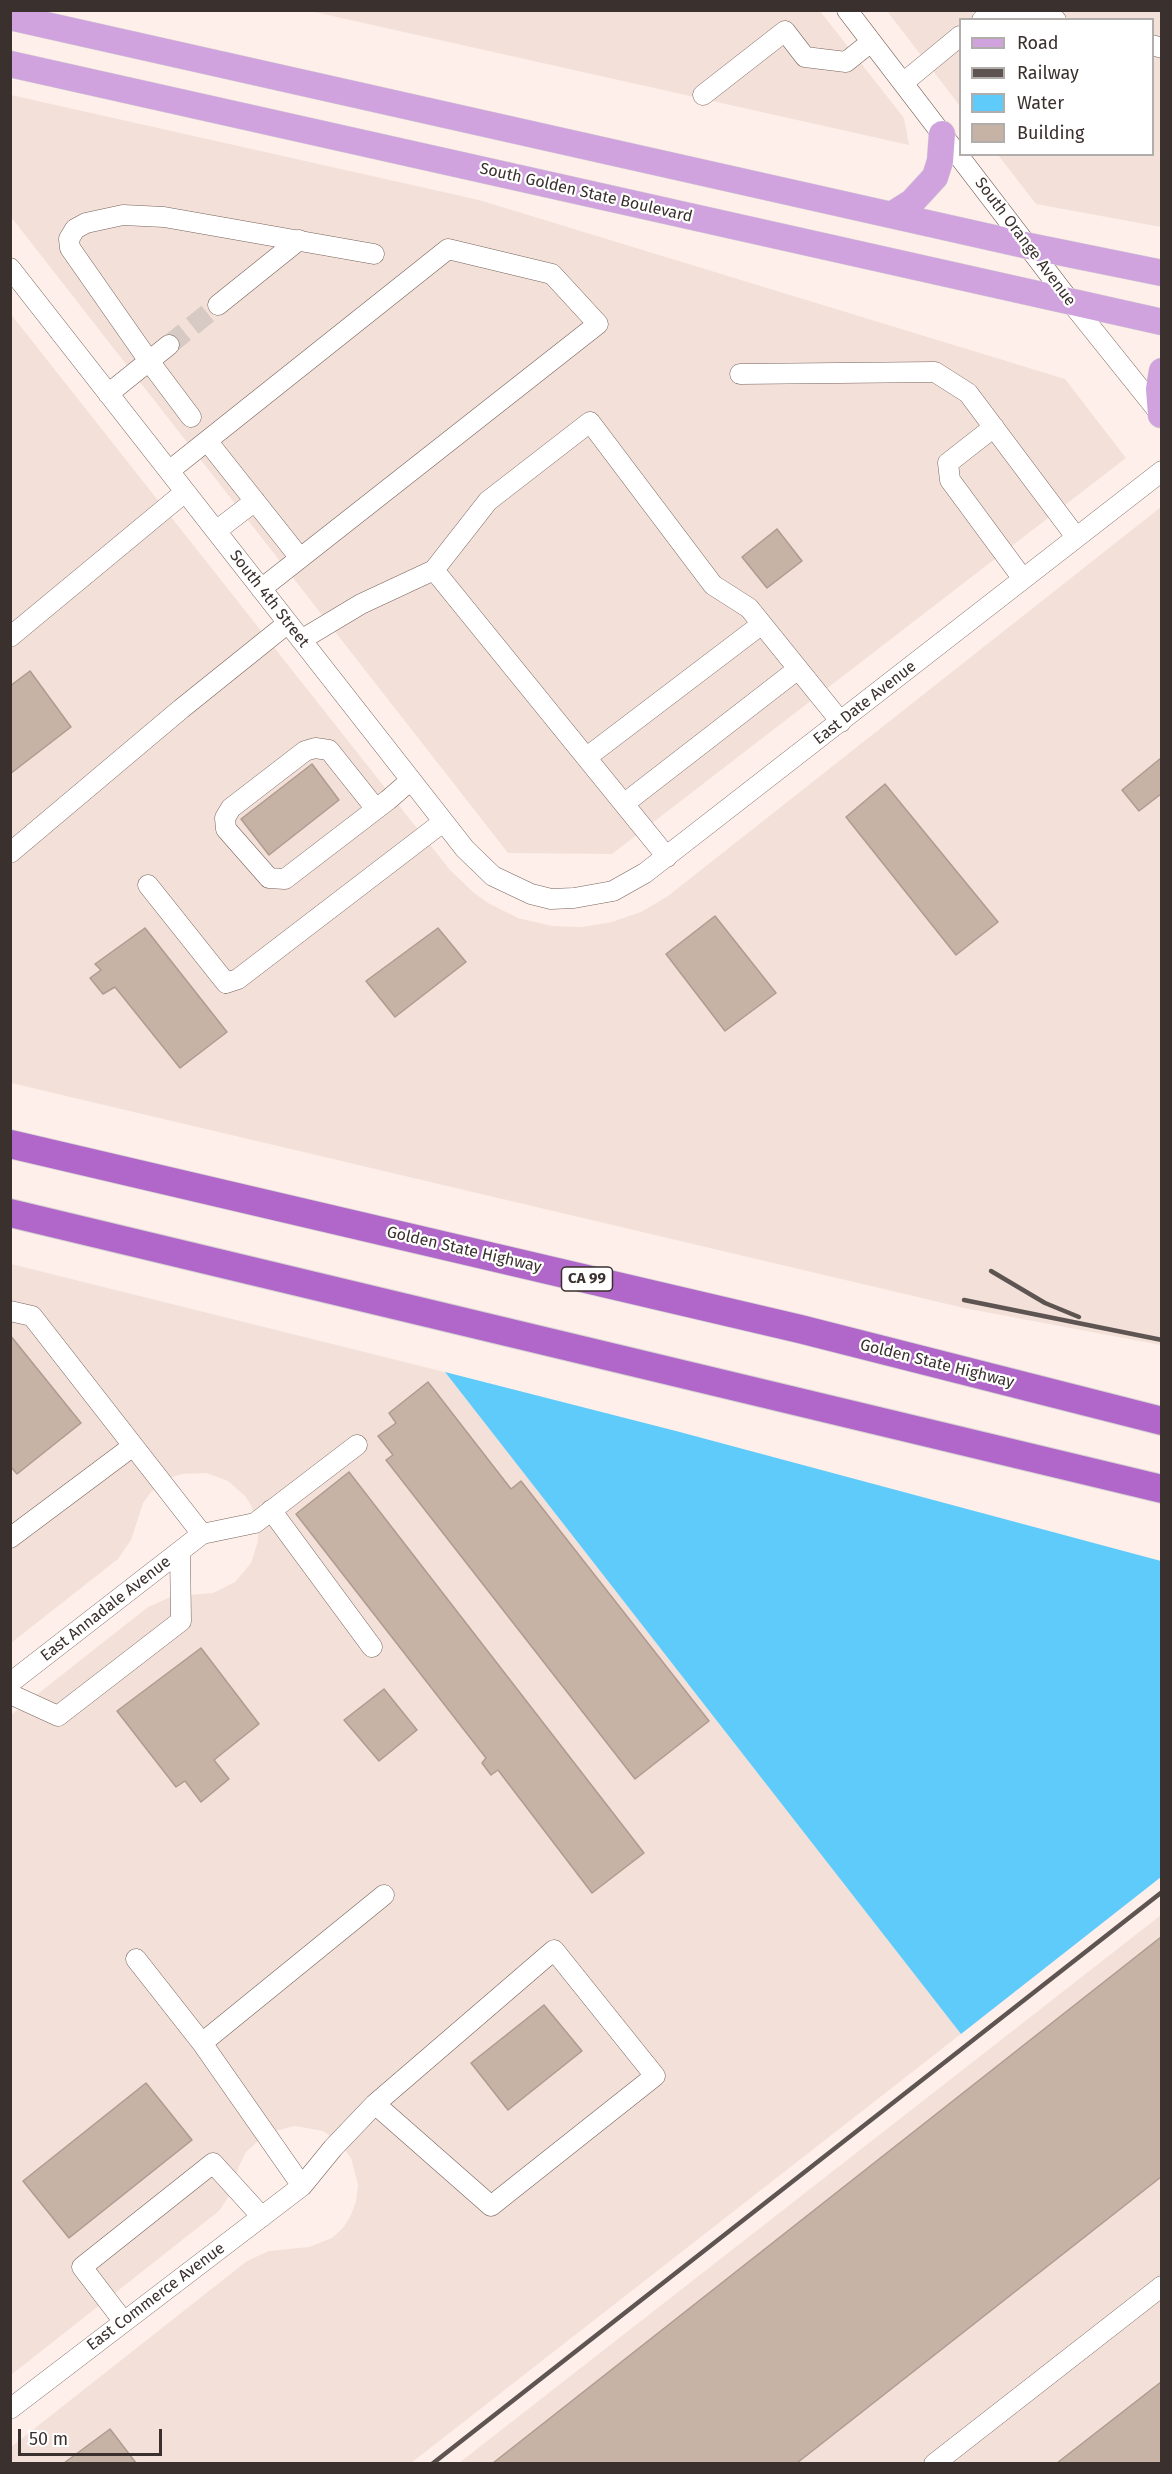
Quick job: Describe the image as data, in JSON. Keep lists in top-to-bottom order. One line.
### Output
{"streets":{"highway":["Golden State Highway","CA 99"],"main road":["South Golden State Boulevard"],"street":["South Orange Avenue","South 4th Street","East Date Avenue","East Annadale Avenue","East Commerce Avenue"]},"crossings":[["South Golden State Boulevard","South Orange Avenue"],["South 4th Street","East Date Avenue"]],"legend":["Road","Railway","Water","Building"],"scale_bar":"50 m"}
